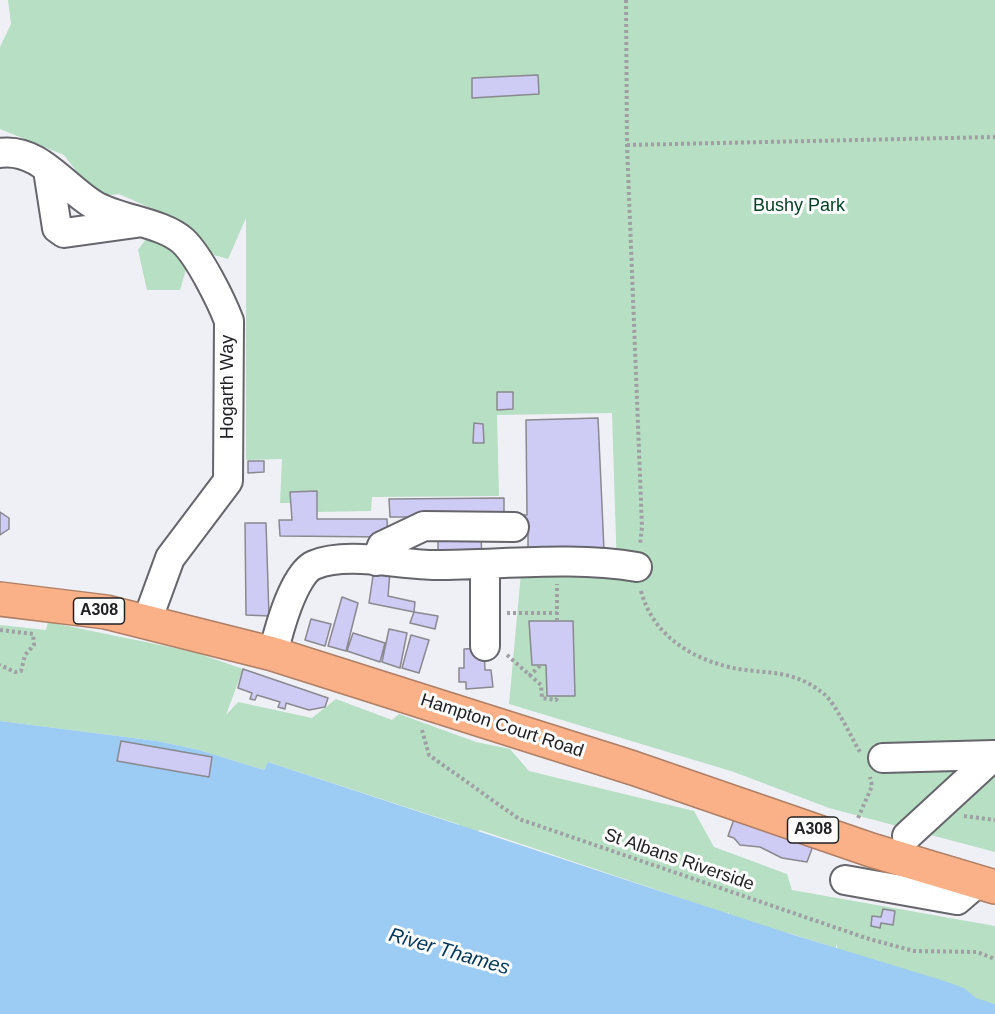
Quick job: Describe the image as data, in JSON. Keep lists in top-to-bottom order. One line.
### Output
{"streets":{"highway":["A308","Hampton Court Road"],"lane":["Hogarth Way"],"path":["St Albans Riverside"]},"crossings":[["Hogarth Way","Hampton Court Road"],["Hampton Court Road","St Albans Riverside"]],"water":["River Thames"],"parks":["Bushy Park"]}
